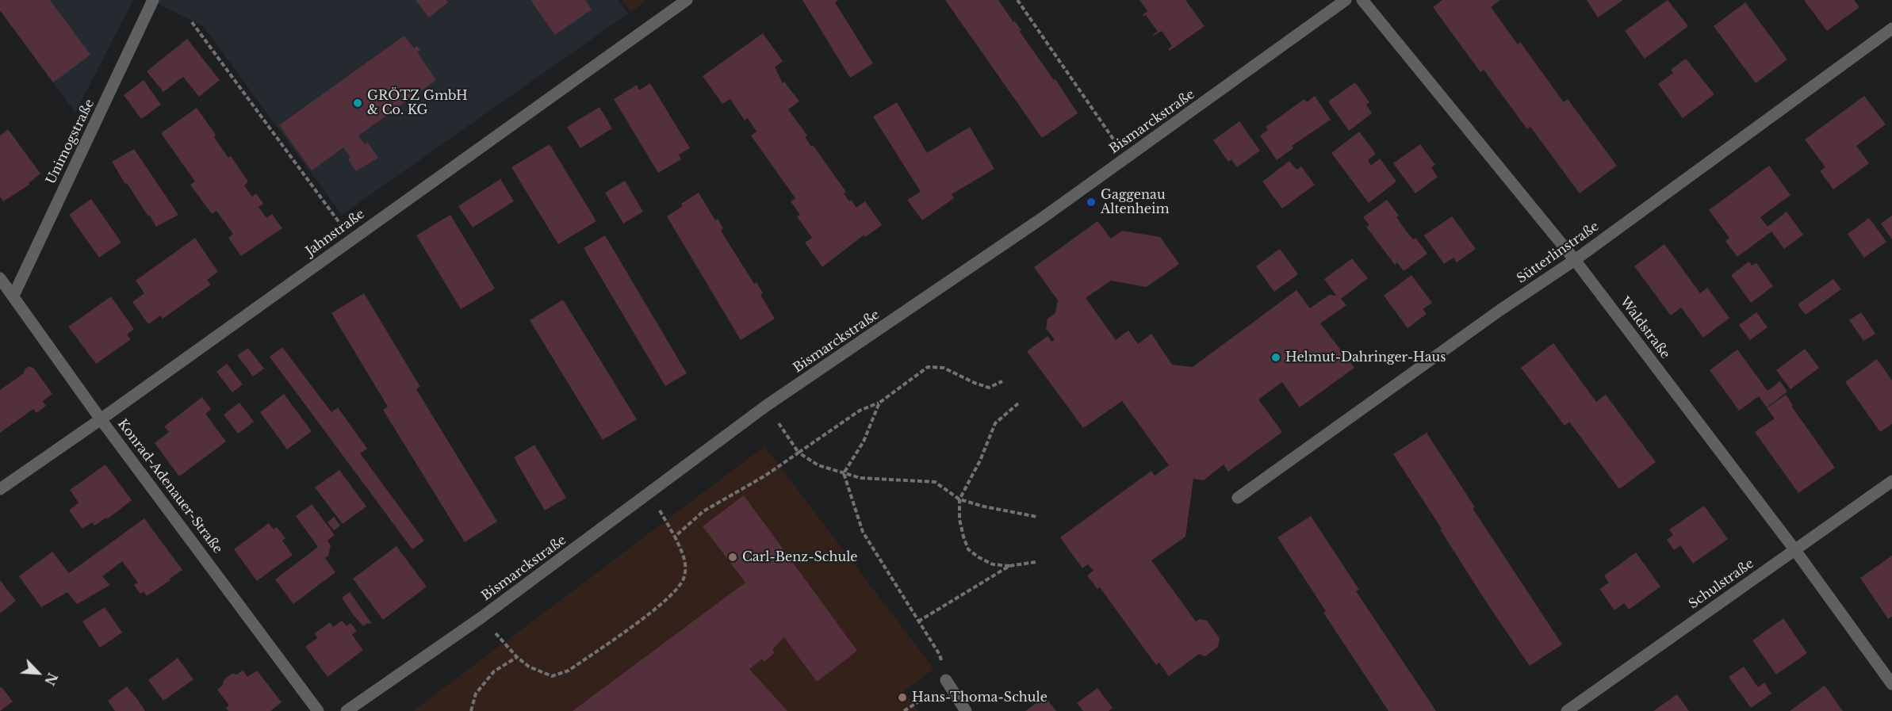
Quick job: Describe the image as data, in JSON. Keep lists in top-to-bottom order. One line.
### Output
{"streets":{"street":["Bismarckstraße","Unimogstraße","Jahnstraße","Sütterlinstraße","Waldstraße","Konrad-Adenauer-Straße","Schulstraße"]},"crossings":[["Unimogstraße","Konrad-Adenauer-Straße"],["Jahnstraße","Konrad-Adenauer-Straße"],["Sütterlinstraße","Waldstraße"],["Waldstraße","Schulstraße"]],"places":["GRÖTZ GmbH & Co. KG","Gaggenau Altenheim","Helmut-Dahringer-Haus","Carl-Benz-Schule","Hans-Thoma-Schule"],"north":"bottom right"}
